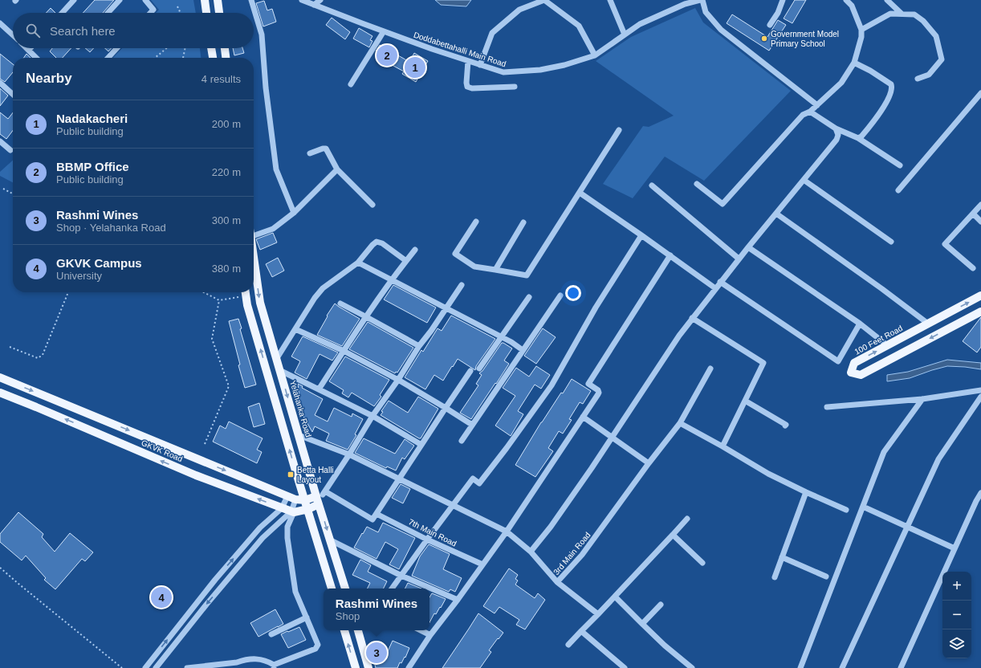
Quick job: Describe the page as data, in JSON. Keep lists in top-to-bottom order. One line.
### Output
{"streets":{"main road":["100 Feet Road","Yelahanka Road","GKVK Road"],"street":["Doddabettahalli Main Road","7th Main Road","3rd Main Road"]},"crossings":[["Yelahanka Road","GKVK Road"]],"places":{"other":["Government Model Primary School"],"transit":["Betta Halli Layout"]},"page":{"search":"Search here","pins":["2","1","4","3"],"heading":["Nearby","4 results"],"list":[{"mark":"1","name":"Nadakacheri","note":"Public building","value":"200 m"},{"mark":"2","name":"BBMP Office","note":"Public building","value":"220 m"},{"mark":"3","name":"Rashmi Wines","note":"Shop · Yelahanka Road","value":"300 m"},{"mark":"4","name":"GKVK Campus","note":"University","value":"380 m"}],"map_buttons":["+","−"],"popup":["Rashmi Wines","Shop"]}}
